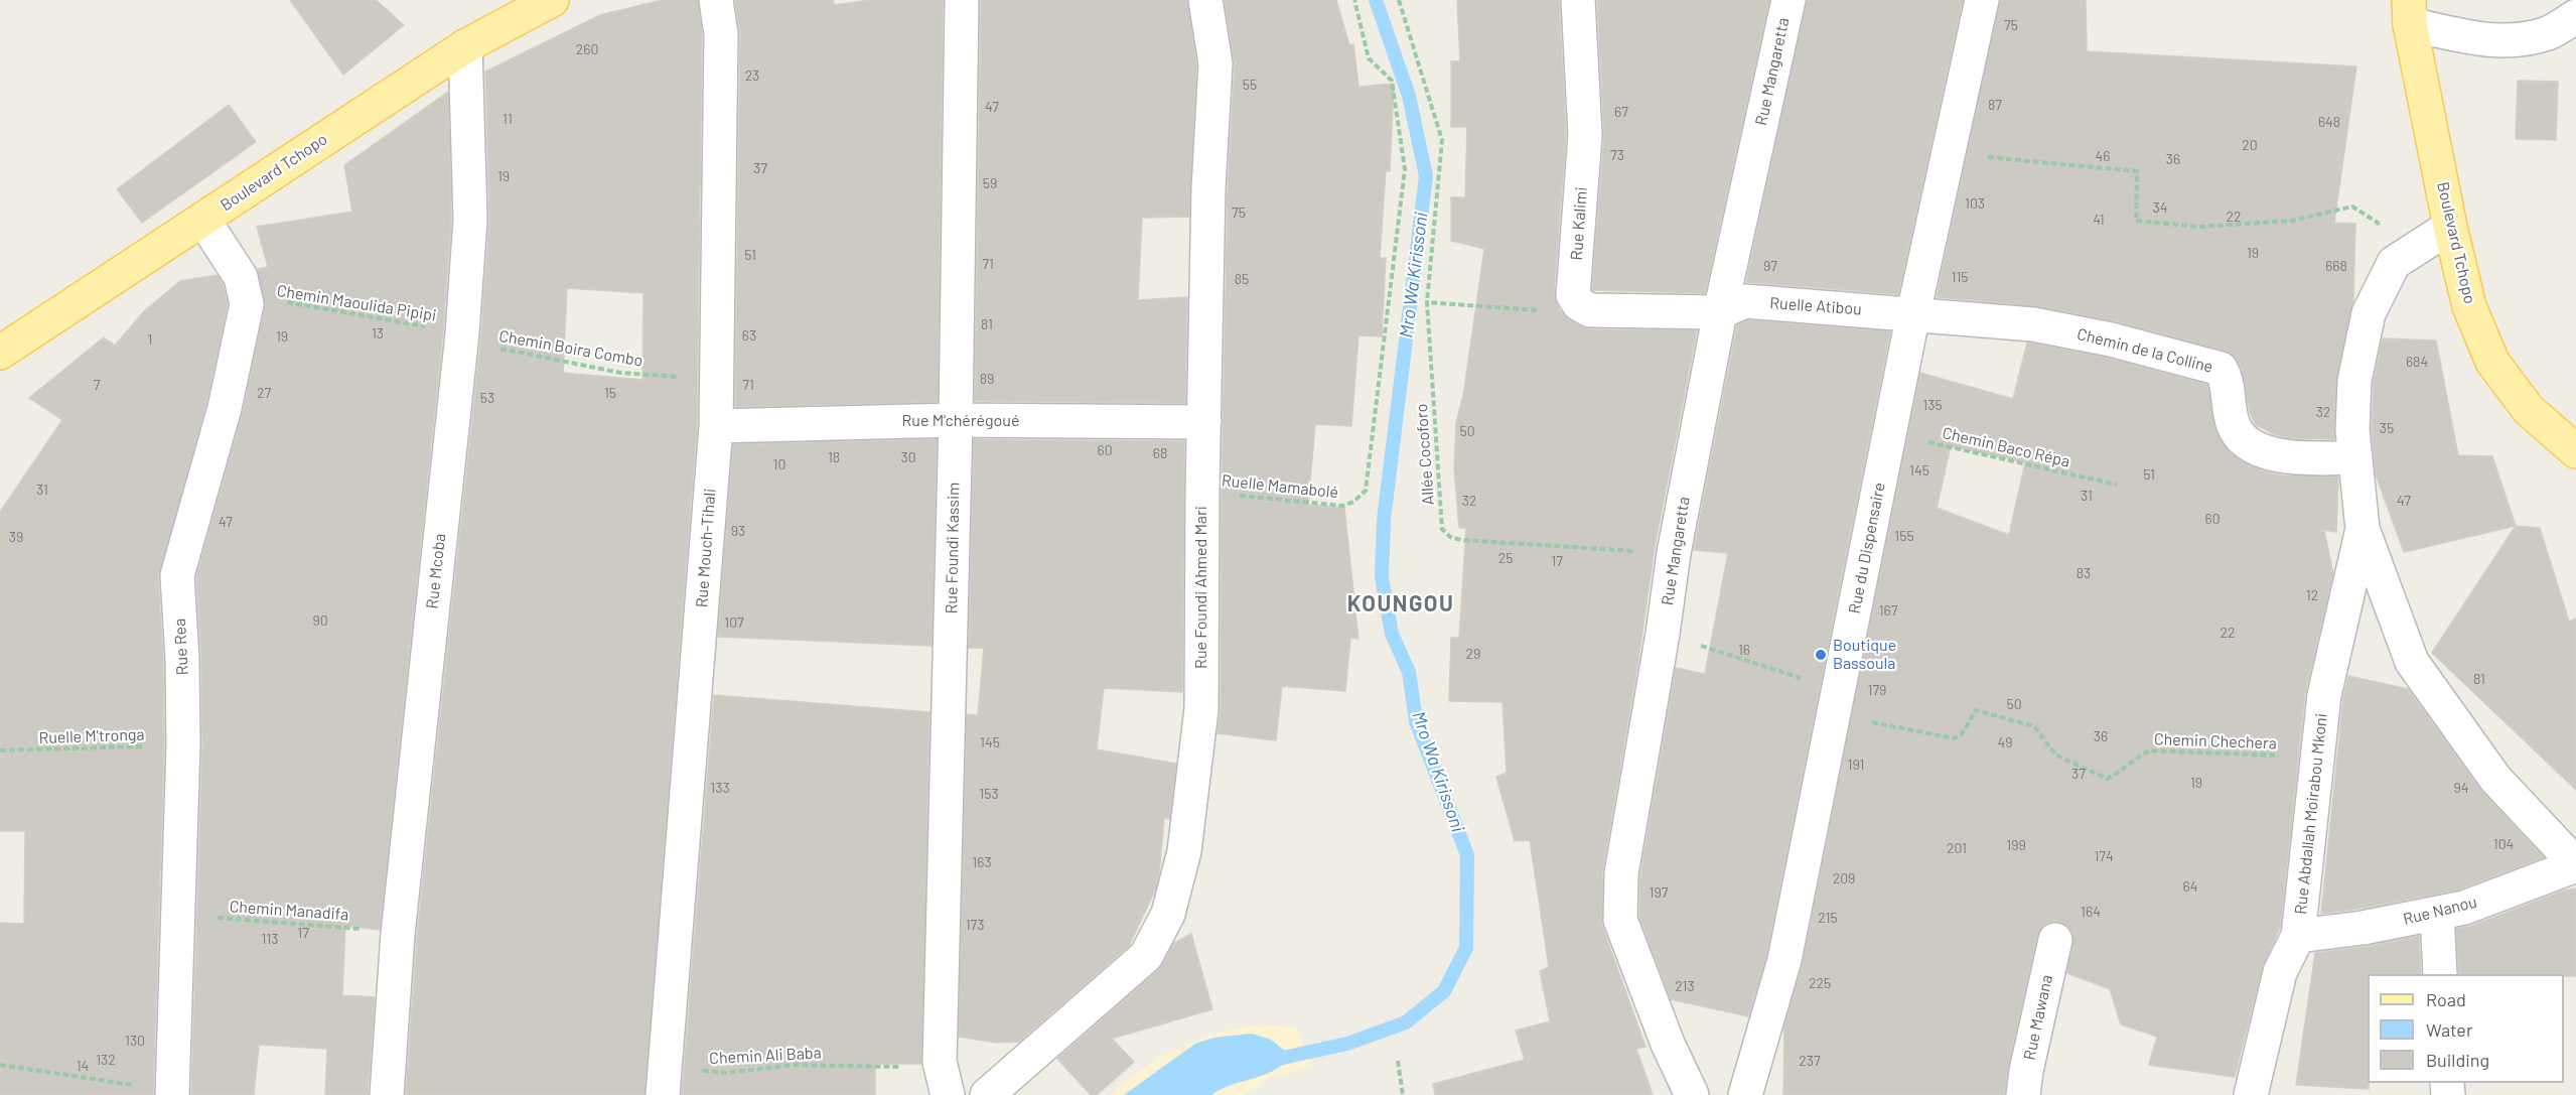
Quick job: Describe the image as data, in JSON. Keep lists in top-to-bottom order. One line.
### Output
{"streets":{"main road":["Boulevard Tchopo"],"street":["Rue Mangaretta","Rue Kalimi","Ruelle Atibou","Chemin de la Colline","Rue M'chérégoué","Rue Mouch-Tihali","Rue Foundi Kassim","Rue du Dispensaire","Rue Mcoba","Rue Foundi Ahmed Mari","Rue Rea","Rue Abdallah Moirabou Mkoni","Rue Nanou","Rue Mawana"],"path":["Chemin Maoulida Pipipi","Chemin Boira Combo","Chemin Baco Répa","Allée Cocoforo","Ruelle Mamabolé","Ruelle M'tronga","Chemin Chechera","Chemin Manadifa","Chemin Ali Baba"]},"crossings":[["Rue Mangaretta","Ruelle Atibou"],["Rue Mangaretta","Allée Cocoforo"],["Boulevard Tchopo","Rue Mcoba"],["Boulevard Tchopo","Rue Rea"],["Chemin Maoulida Pipipi","Chemin Boira Combo"],["Chemin Maoulida Pipipi","Rue Mcoba"],["Chemin Maoulida Pipipi","Rue Rea"],["Ruelle Atibou","Chemin de la Colline"],["Ruelle Atibou","Rue du Dispensaire"],["Chemin Boira Combo","Rue Mouch-Tihali"],["Chemin Boira Combo","Rue Mcoba"],["Chemin de la Colline","Rue du Dispensaire"],["Rue M'chérégoué","Rue Mouch-Tihali"],["Rue M'chérégoué","Rue Foundi Kassim"],["Rue M'chérégoué","Rue Foundi Ahmed Mari"],["Chemin Baco Répa","Rue du Dispensaire"],["Ruelle Mamabolé","Rue Foundi Ahmed Mari"],["Rue Mouch-Tihali","Chemin Ali Baba"],["Rue Foundi Kassim","Chemin Ali Baba"],["Rue du Dispensaire","Chemin Chechera"],["Rue Mcoba","Chemin Manadifa"],["Rue Rea","Ruelle M'tronga"],["Rue Rea","Chemin Manadifa"],["Chemin Chechera","Rue Abdallah Moirabou Mkoni"],["Rue Abdallah Moirabou Mkoni","Rue Nanou"]],"districts":["KOUNGOU"],"water":["Mro Wa Kirissoni"],"places":["Boutique Bassoula"],"house_numbers":["75","260","23","55","87","47","67","11","648","20","73","46","36","37","19","59","103","34","75","22","41","19","51","71","97","668","115","85","81","13","63","19","1","684","89","7","71","27","15","53","135","32","35","50","60","68","18","30","10","145","51","31","31","32","47","60","47","93","155","39","25","17","83","12","167","90","107","22","16","29","81","179","50","36","145","49","191","37","19","133","94","153","104","199","201","174","163","209","64","197","164","215","173","17","113","225","213","130","132","237","14"],"legend":["Road","Water","Building"]}
